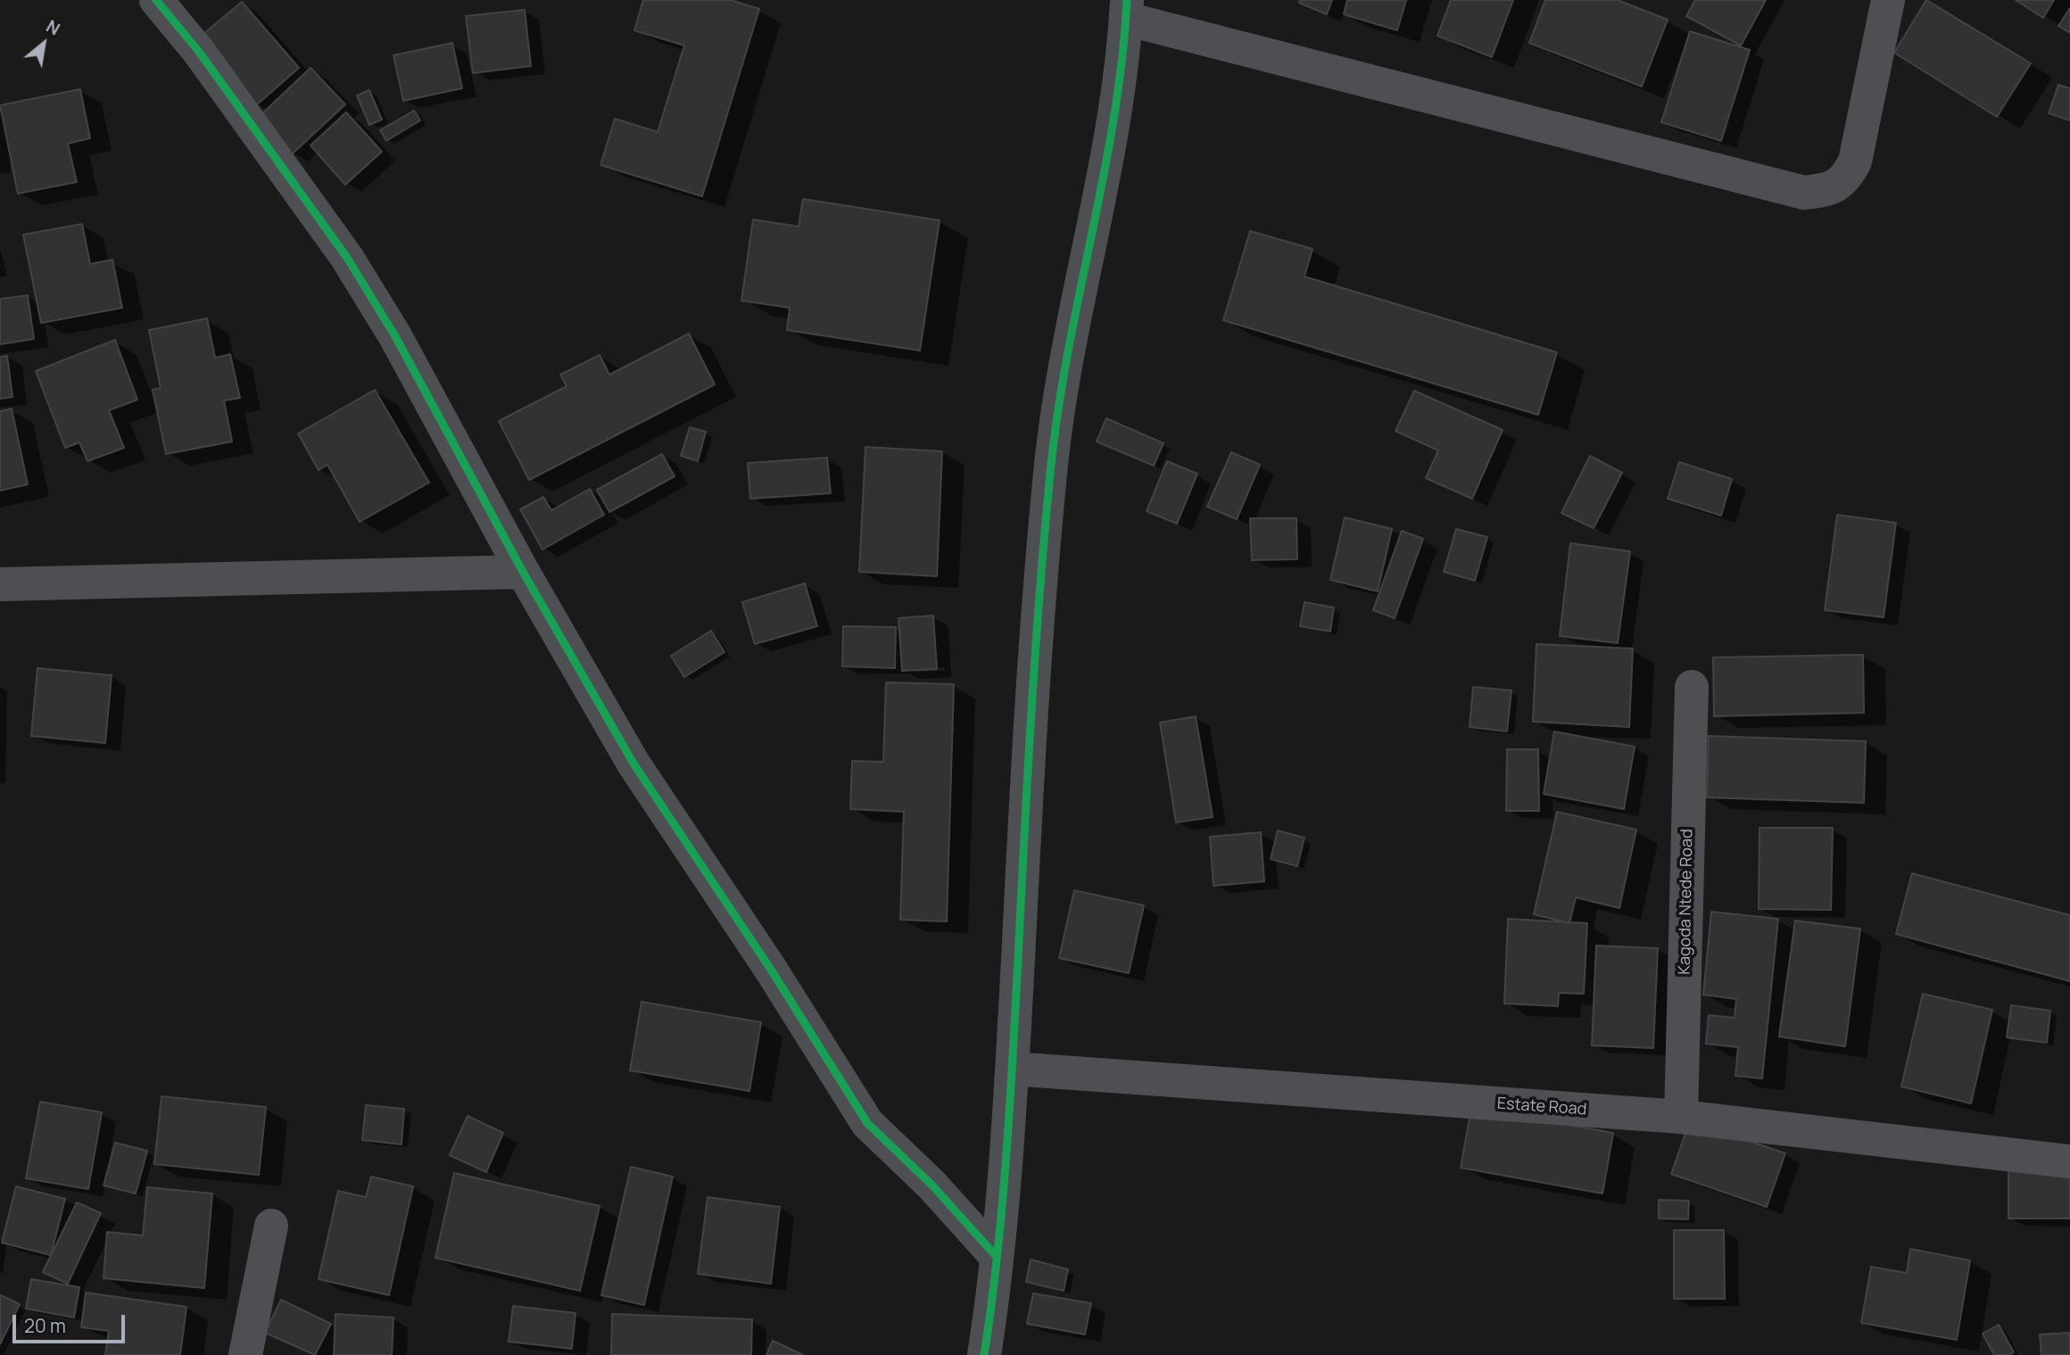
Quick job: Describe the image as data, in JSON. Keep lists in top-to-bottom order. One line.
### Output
{"streets":{"street":["Kagoda Ntede Road","Estate Road"]},"crossings":[["Kagoda Ntede Road","Estate Road"]],"scale_bar":"20 m","north":"top right"}
